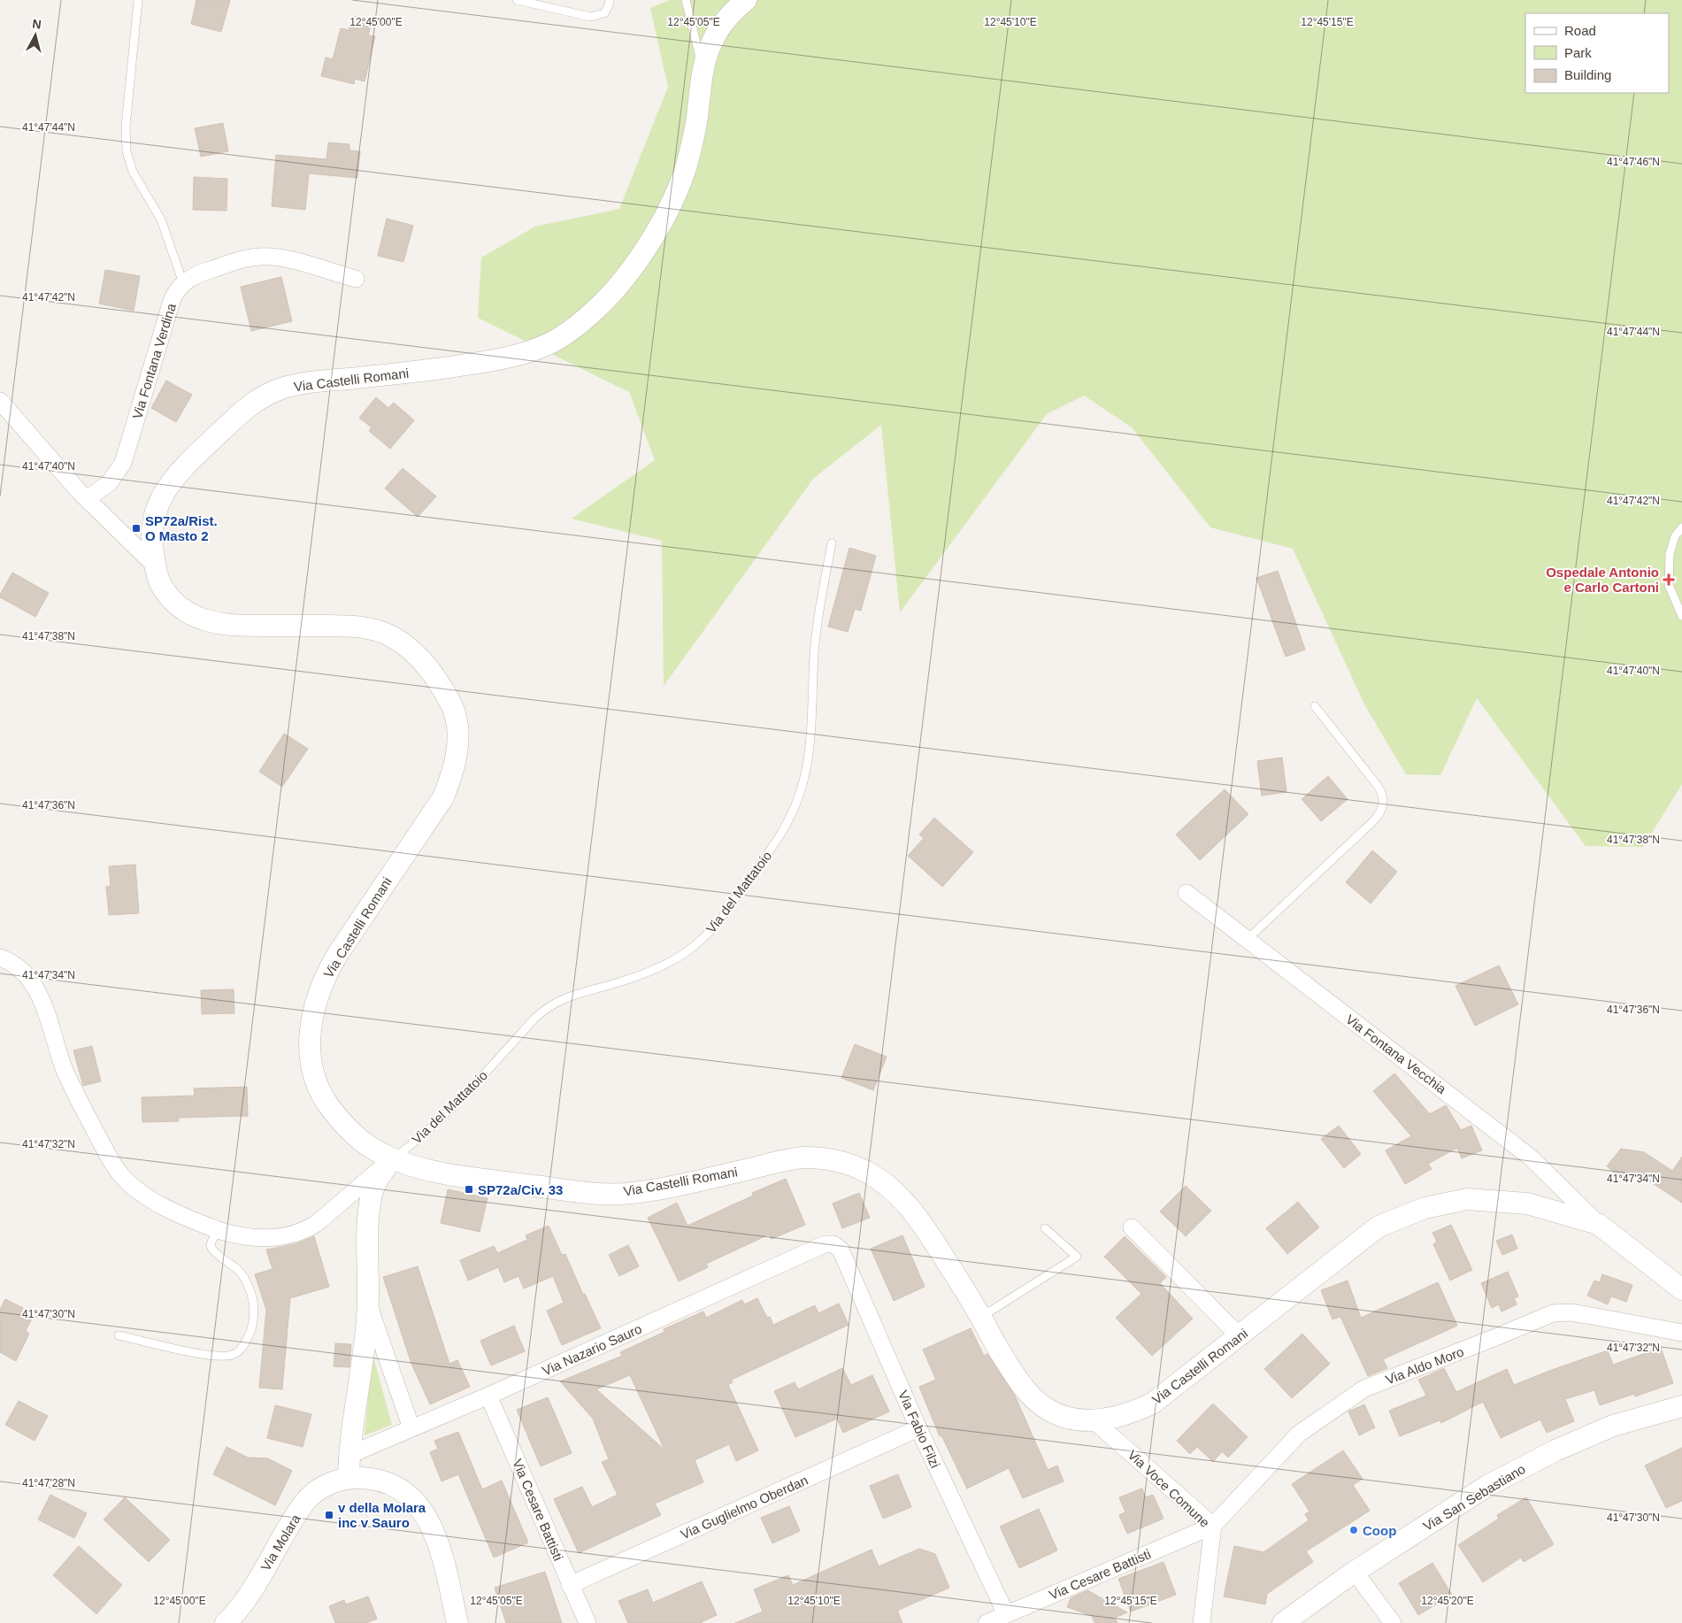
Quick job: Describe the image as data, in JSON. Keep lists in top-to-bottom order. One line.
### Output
{"streets":{"street":["Via Fontana Verdina","Via Castelli Romani","Via Fontana Vecchia","Via Nazario Sauro","Via Aldo Moro","Via Fabio Filzi","Via Voce Comune","Via San Sebastiano","Via Guglielmo Oberdan","Via Cesare Battisti","Via Molara"],"lane":["Via del Mattatoio"]},"crossings":[["Via Castelli Romani","Via del Mattatoio"],["Via Castelli Romani","Via Fontana Vecchia"],["Via Castelli Romani","Via Voce Comune"],["Via Nazario Sauro","Via Fabio Filzi"],["Via Nazario Sauro","Via Cesare Battisti"],["Via Aldo Moro","Via Voce Comune"],["Via Aldo Moro","Via Cesare Battisti"],["Via Fabio Filzi","Via Guglielmo Oberdan"],["Via Fabio Filzi","Via Cesare Battisti"],["Via Voce Comune","Via Cesare Battisti"],["Via Guglielmo Oberdan","Via Cesare Battisti"]],"places":{"transit":["SP72a/Rist. O Masto 2","SP72a/Civ. 33","v della Molara inc v Sauro"],"health":["Ospedale Antonio e Carlo Cartoni"],"other":["Coop"]},"legend":["Road","Park","Building"],"north":"top","coordinates":["12°45'00\"E","12°45'05\"E","12°45'10\"E","12°45'15\"E","41°47'44\"N","41°47'46\"N","41°47'42\"N","41°47'40\"N","41°47'38\"N","41°47'36\"N","41°47'34\"N","41°47'32\"N","41°47'30\"N","41°47'28\"N","12°45'20\"E"]}
